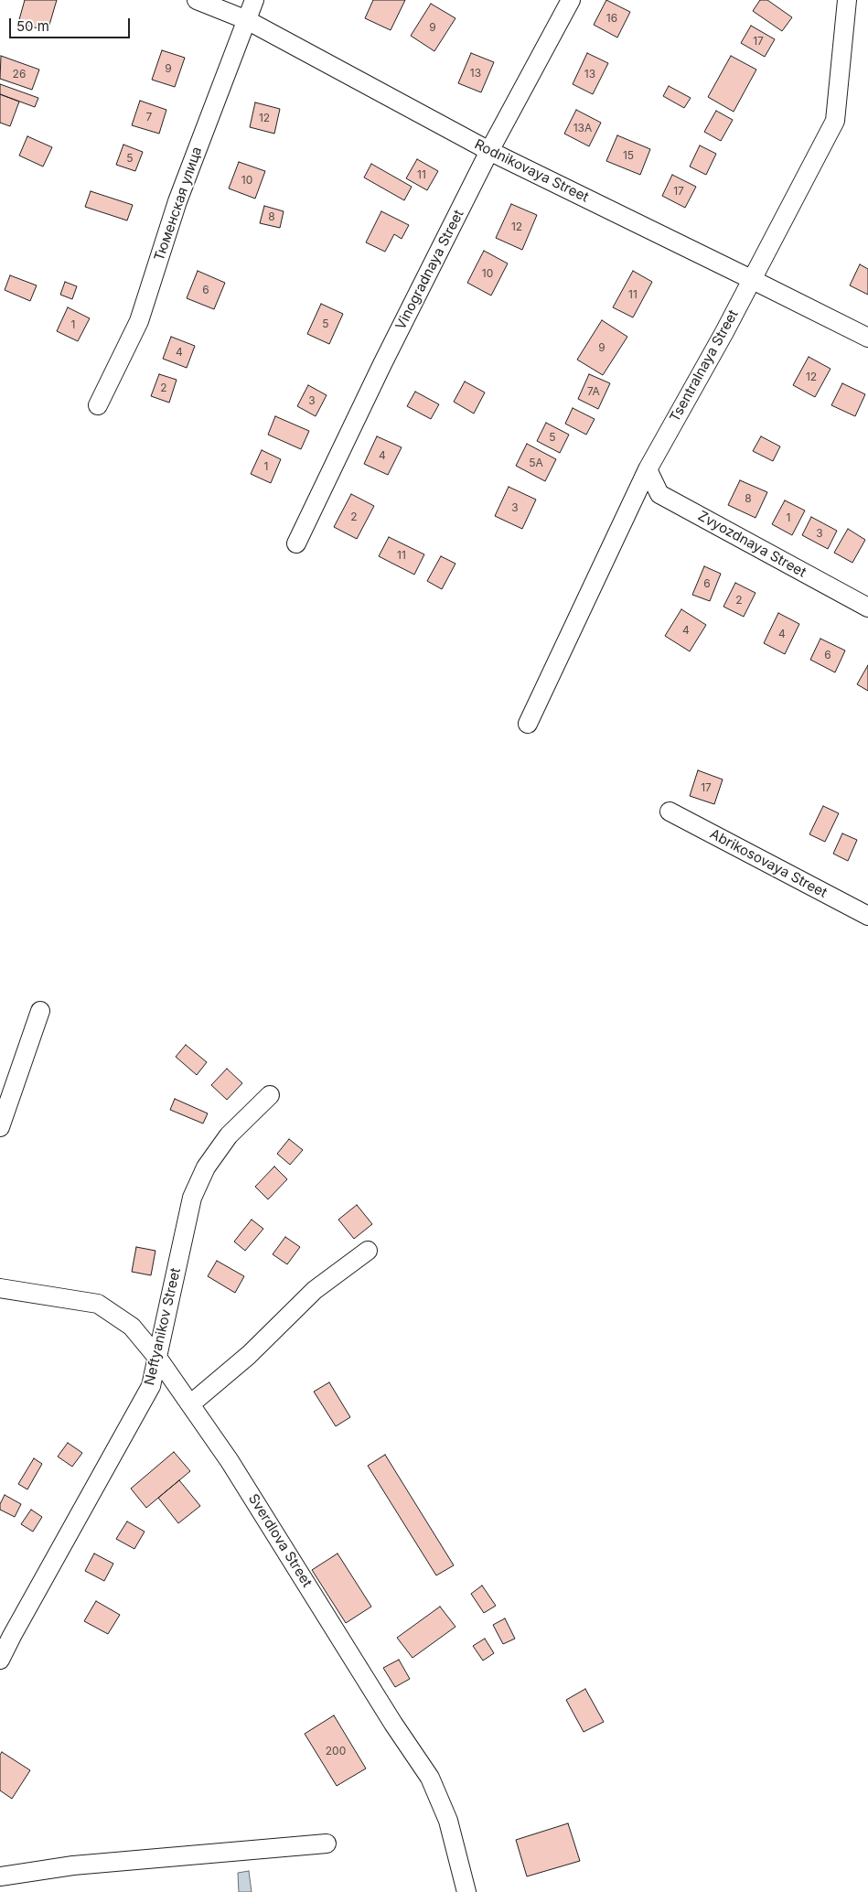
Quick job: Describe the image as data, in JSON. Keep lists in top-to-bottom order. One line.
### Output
{"streets":{"street":["Rodnikovaya Street","Тюменская улица","Vinogradnaya Street","Tsentralnaya Street","Zvyozdnaya Street","Abrikosovaya Street","Neftyanikov Street","Sverdlova Street"]},"crossings":[["Rodnikovaya Street","Тюменская улица"],["Rodnikovaya Street","Vinogradnaya Street"],["Rodnikovaya Street","Tsentralnaya Street"],["Tsentralnaya Street","Zvyozdnaya Street"],["Neftyanikov Street","Sverdlova Street"]],"house_numbers":["16","9","17","9","13","26","13","7","12","13А","15","5","11","10","17","8","12","10","6","11","5","1","9","4","12","2","7А","3","5","4","5А","1","8","3","2","1","3","11","6","2","4","4","6","17","200"],"scale_bar":"50 m"}
